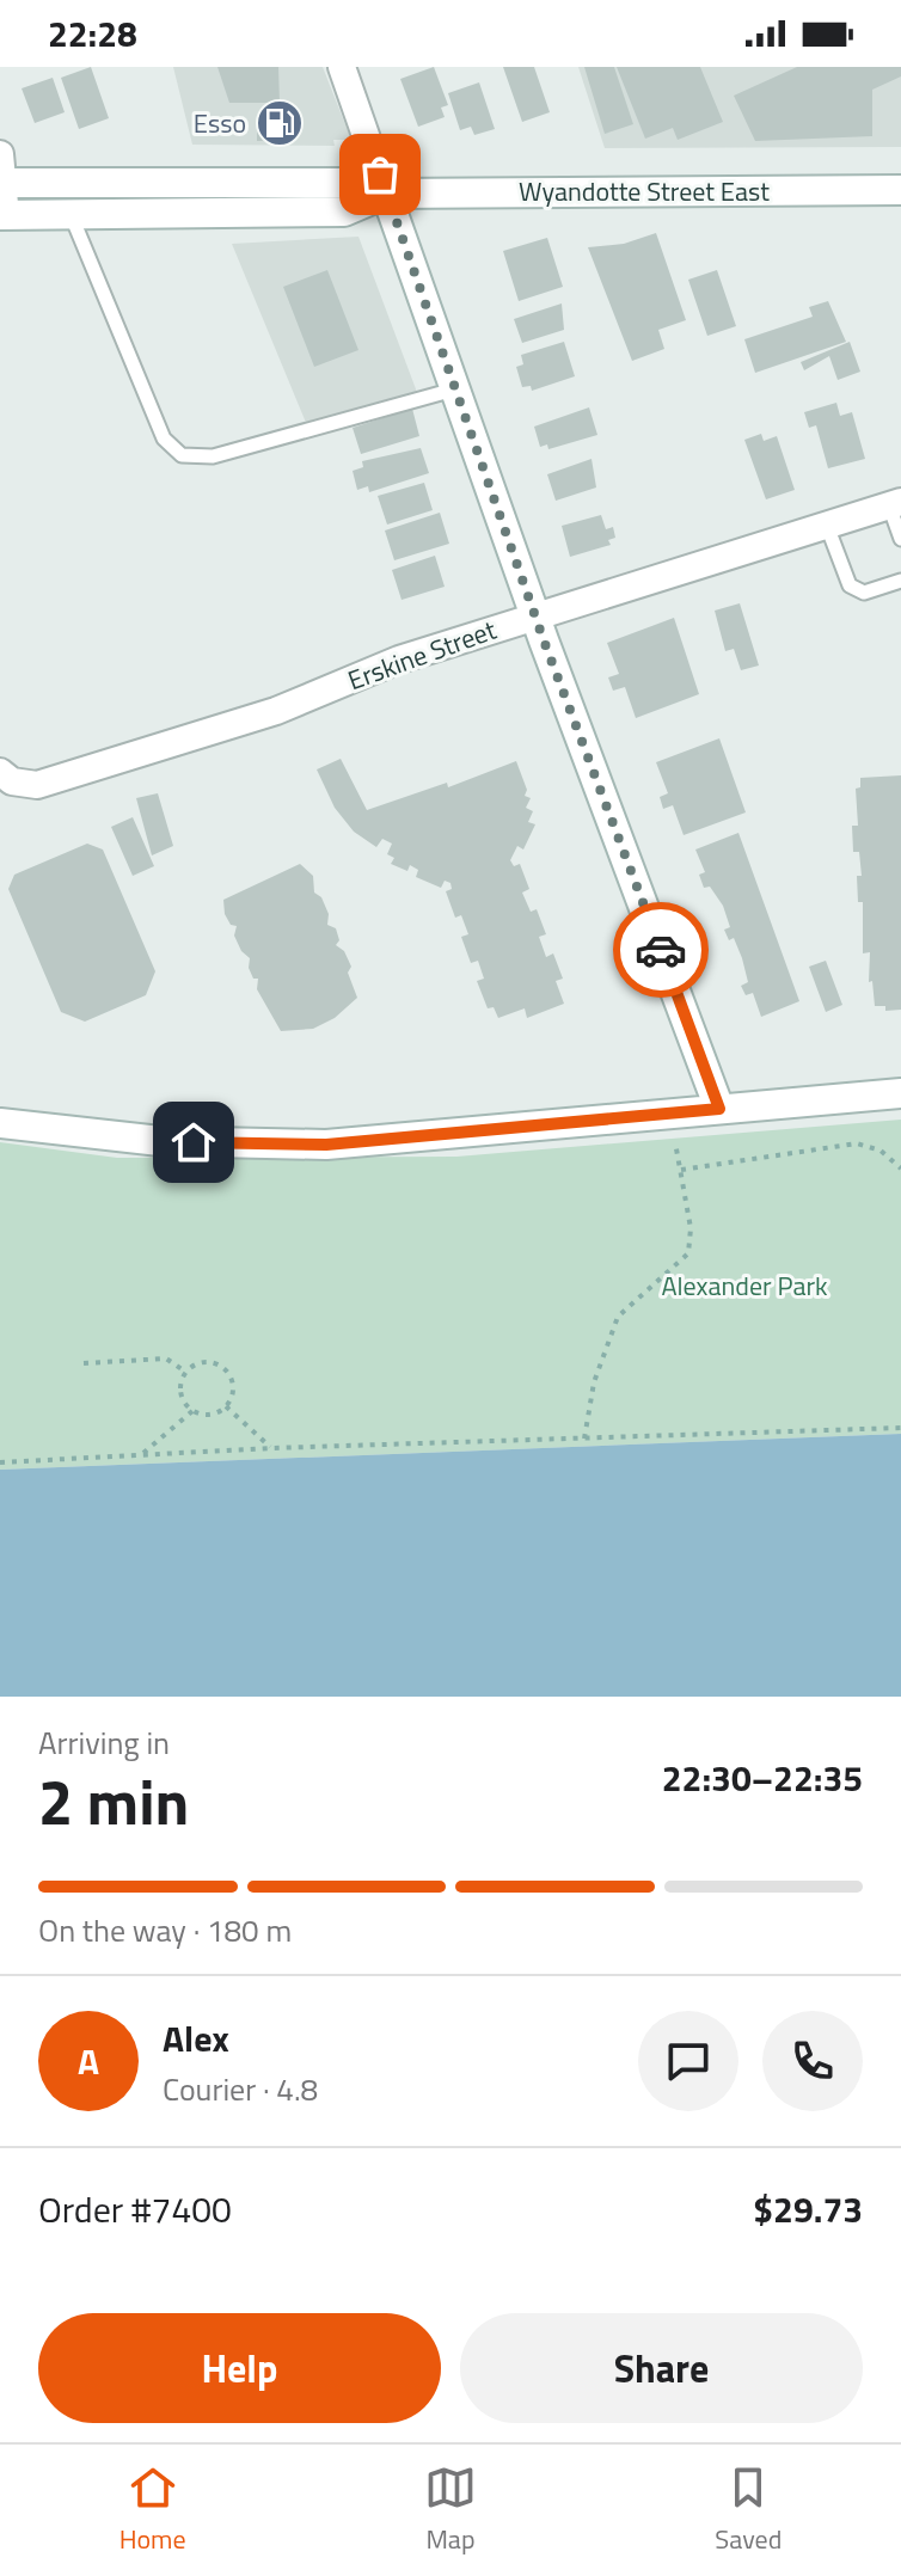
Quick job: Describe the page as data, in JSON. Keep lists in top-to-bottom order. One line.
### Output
{"streets":{"main road":["Wyandotte Street East"],"street":["Erskine Street"]},"parks":["Alexander Park"],"places":{"fuel station":["Esso"]},"page":{"status":"22:28","heading":["2 min","Arriving in","22:30–22:35"],"panel":["Alex","Courier · 4.8","Order #7400","$29.73"],"bar":"On the way · 180 m","round":"A","buttons":["Help","Share"],"tabs":["Home","Map","Saved"]}}
